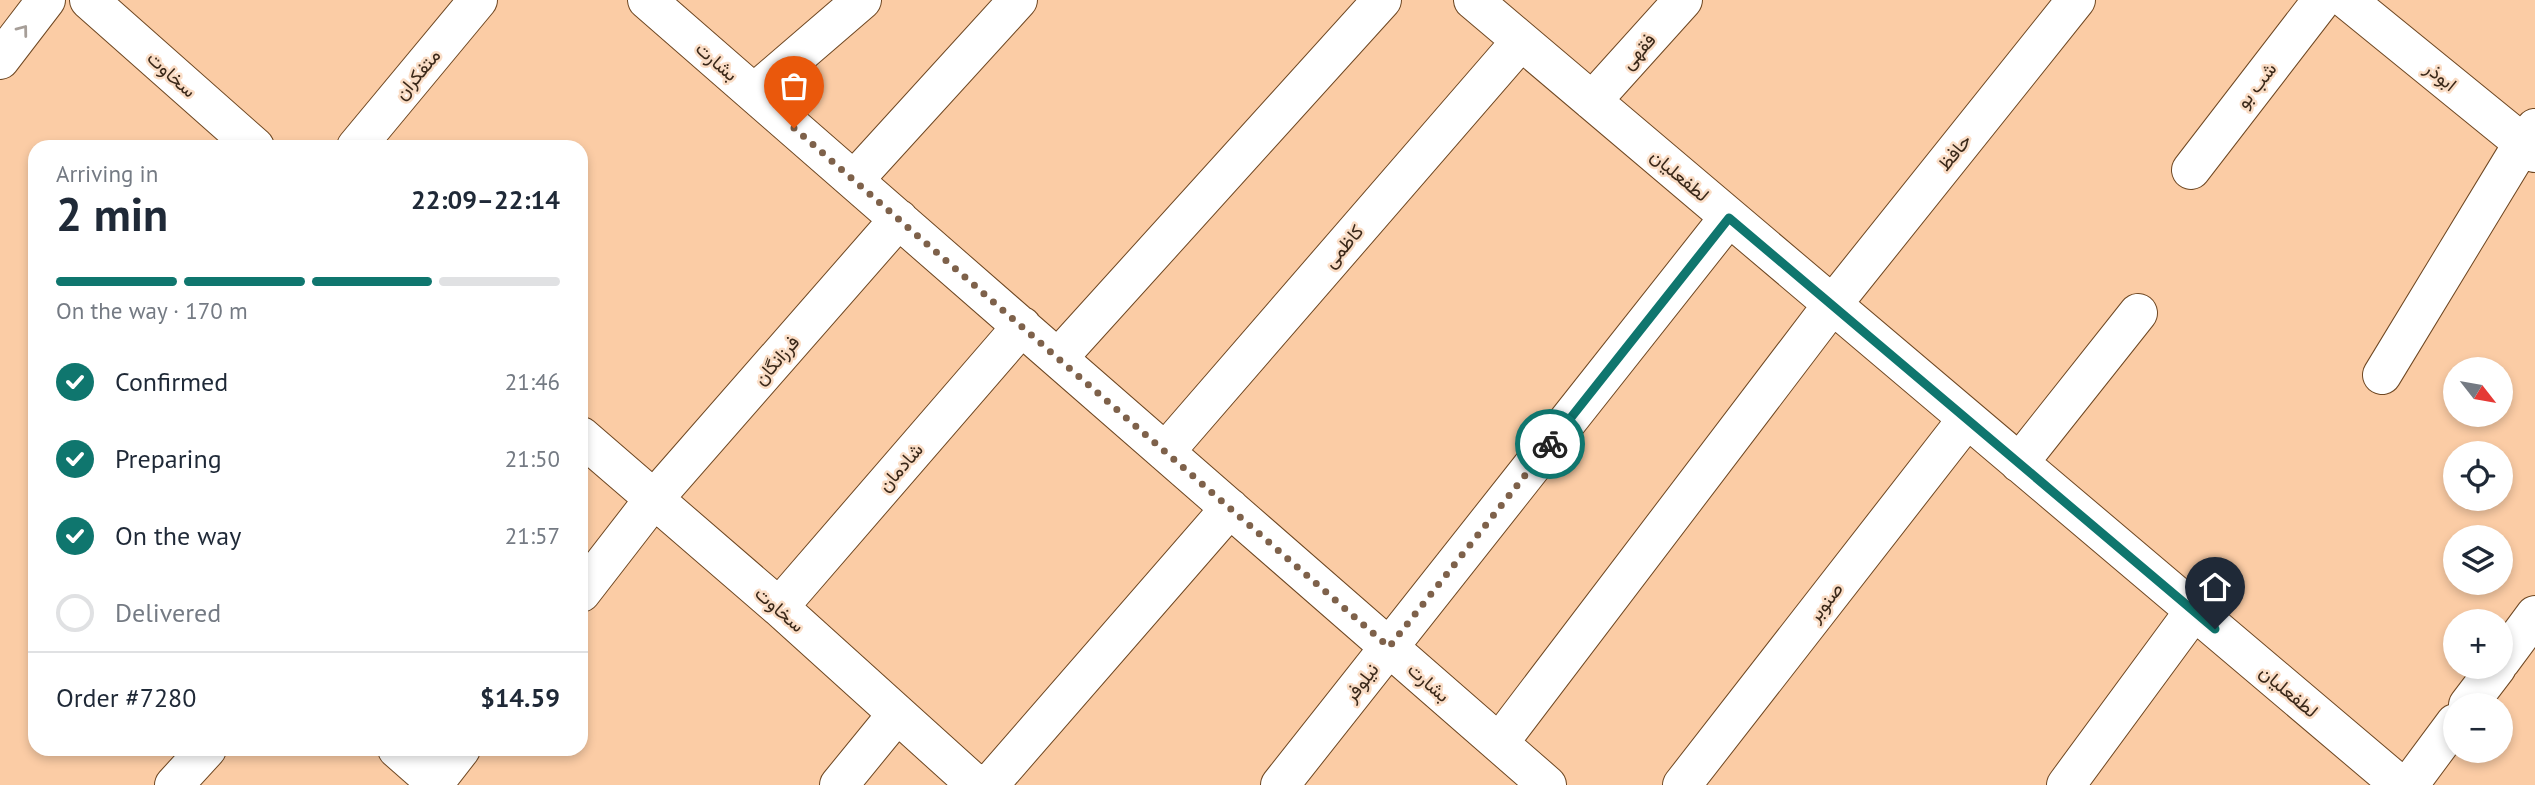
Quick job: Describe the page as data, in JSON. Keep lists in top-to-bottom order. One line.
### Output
{"streets":{"street":["فقهی","بشارت","سخاوت","متفکران","ابوذر","شب بو","حافظ","لطفعلیان","کاظمی","فرزانگان","شادمان","صنوبر","نیلوفر"]},"crossings":[["فقهی","لطفعلیان"],["بشارت","حافظ"],["بشارت","کاظمی"],["بشارت","فرزانگان"],["بشارت","شادمان"],["بشارت","نیلوفر"],["سخاوت","فرزانگان"],["سخاوت","شادمان"],["حافظ","لطفعلیان"],["لطفعلیان","کاظمی"],["لطفعلیان","صنوبر"],["لطفعلیان","نیلوفر"]],"north":"bottom right","page":{"heading":["2 min","Arriving in","22:09–22:14"],"panel":["Order #7280","$14.59"],"bar":"On the way · 170 m","list":[["Confirmed","21:46"],["Preparing","21:50"],["On the way","21:57"],"Delivered"],"map_buttons":["+","−"]}}
